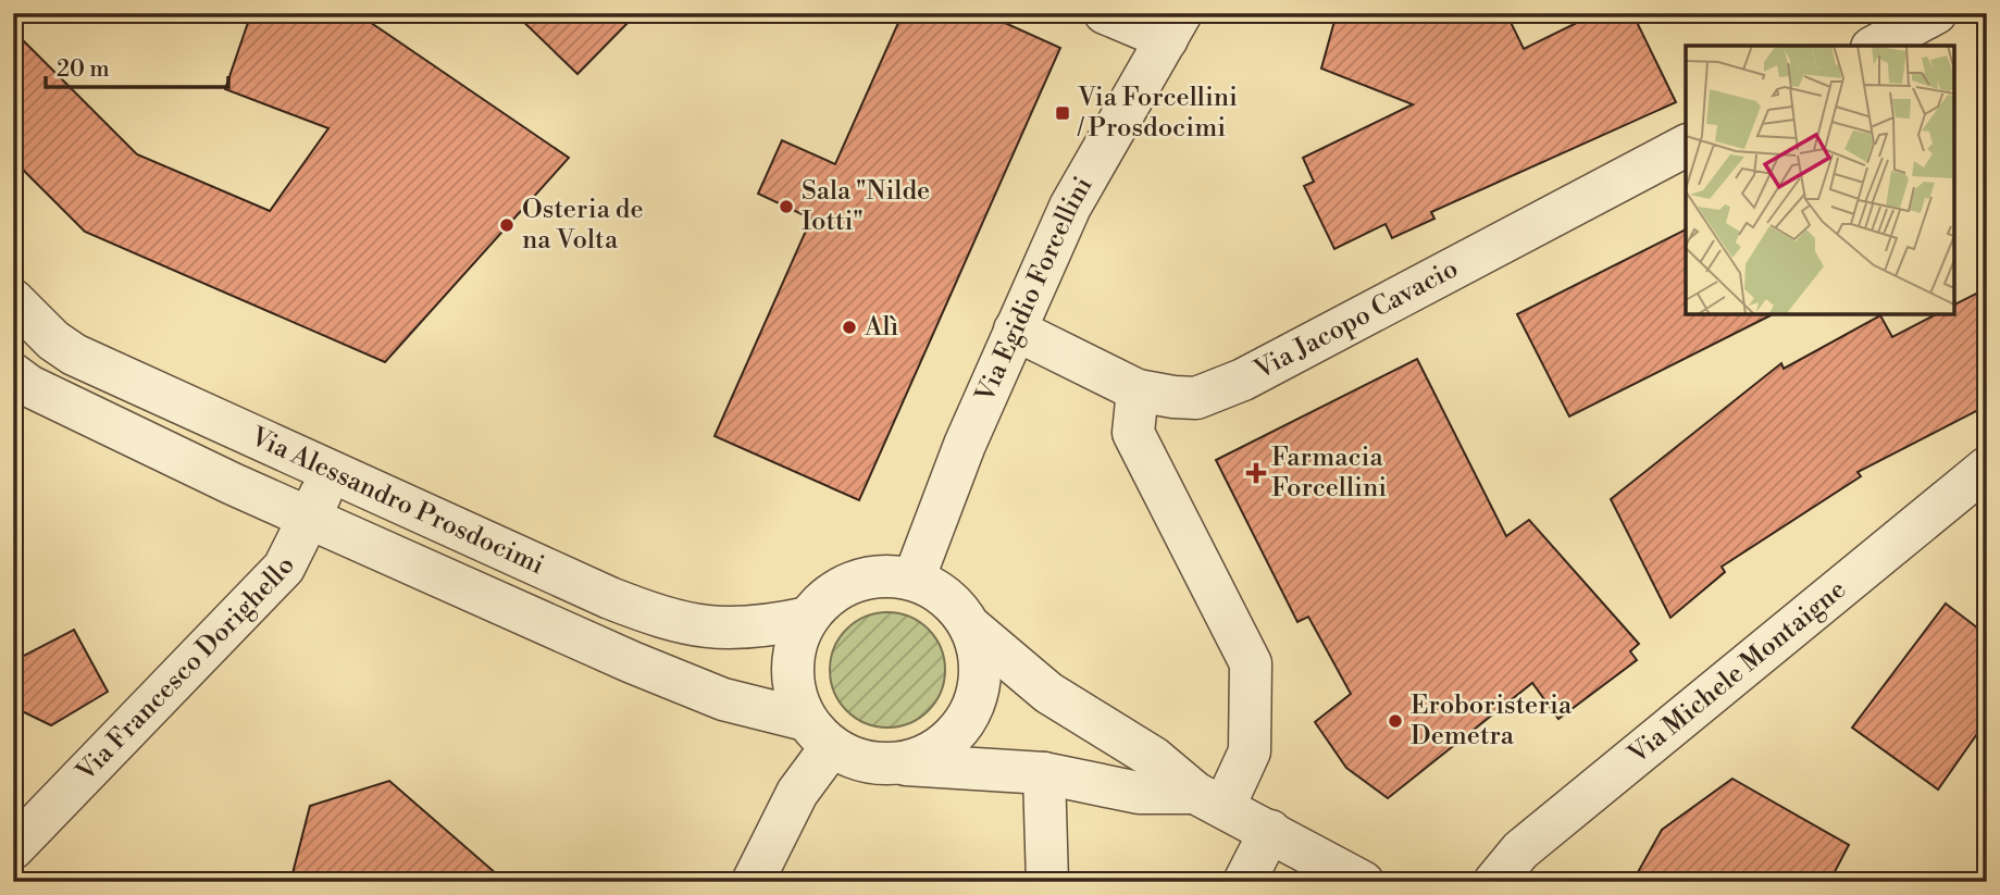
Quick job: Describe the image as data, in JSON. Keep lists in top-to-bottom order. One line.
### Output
{"streets":{"street":["Via Egidio Forcellini","Via Jacopo Cavacio","Via Alessandro Prosdocimi","Via Francesco Dorighello","Via Michele Montaigne"]},"crossings":[["Via Egidio Forcellini","Via Jacopo Cavacio"],["Via Egidio Forcellini","Via Alessandro Prosdocimi"],["Via Alessandro Prosdocimi","Via Francesco Dorighello"]],"places":{"transit":["Via Forcellini / Prosdocimi"],"other":["Sala \"Nilde Iotti\"","Osteria de na Volta","Alì","Eroboristeria Demetra"],"health":["Farmacia Forcellini"]},"scale_bar":"20 m"}
